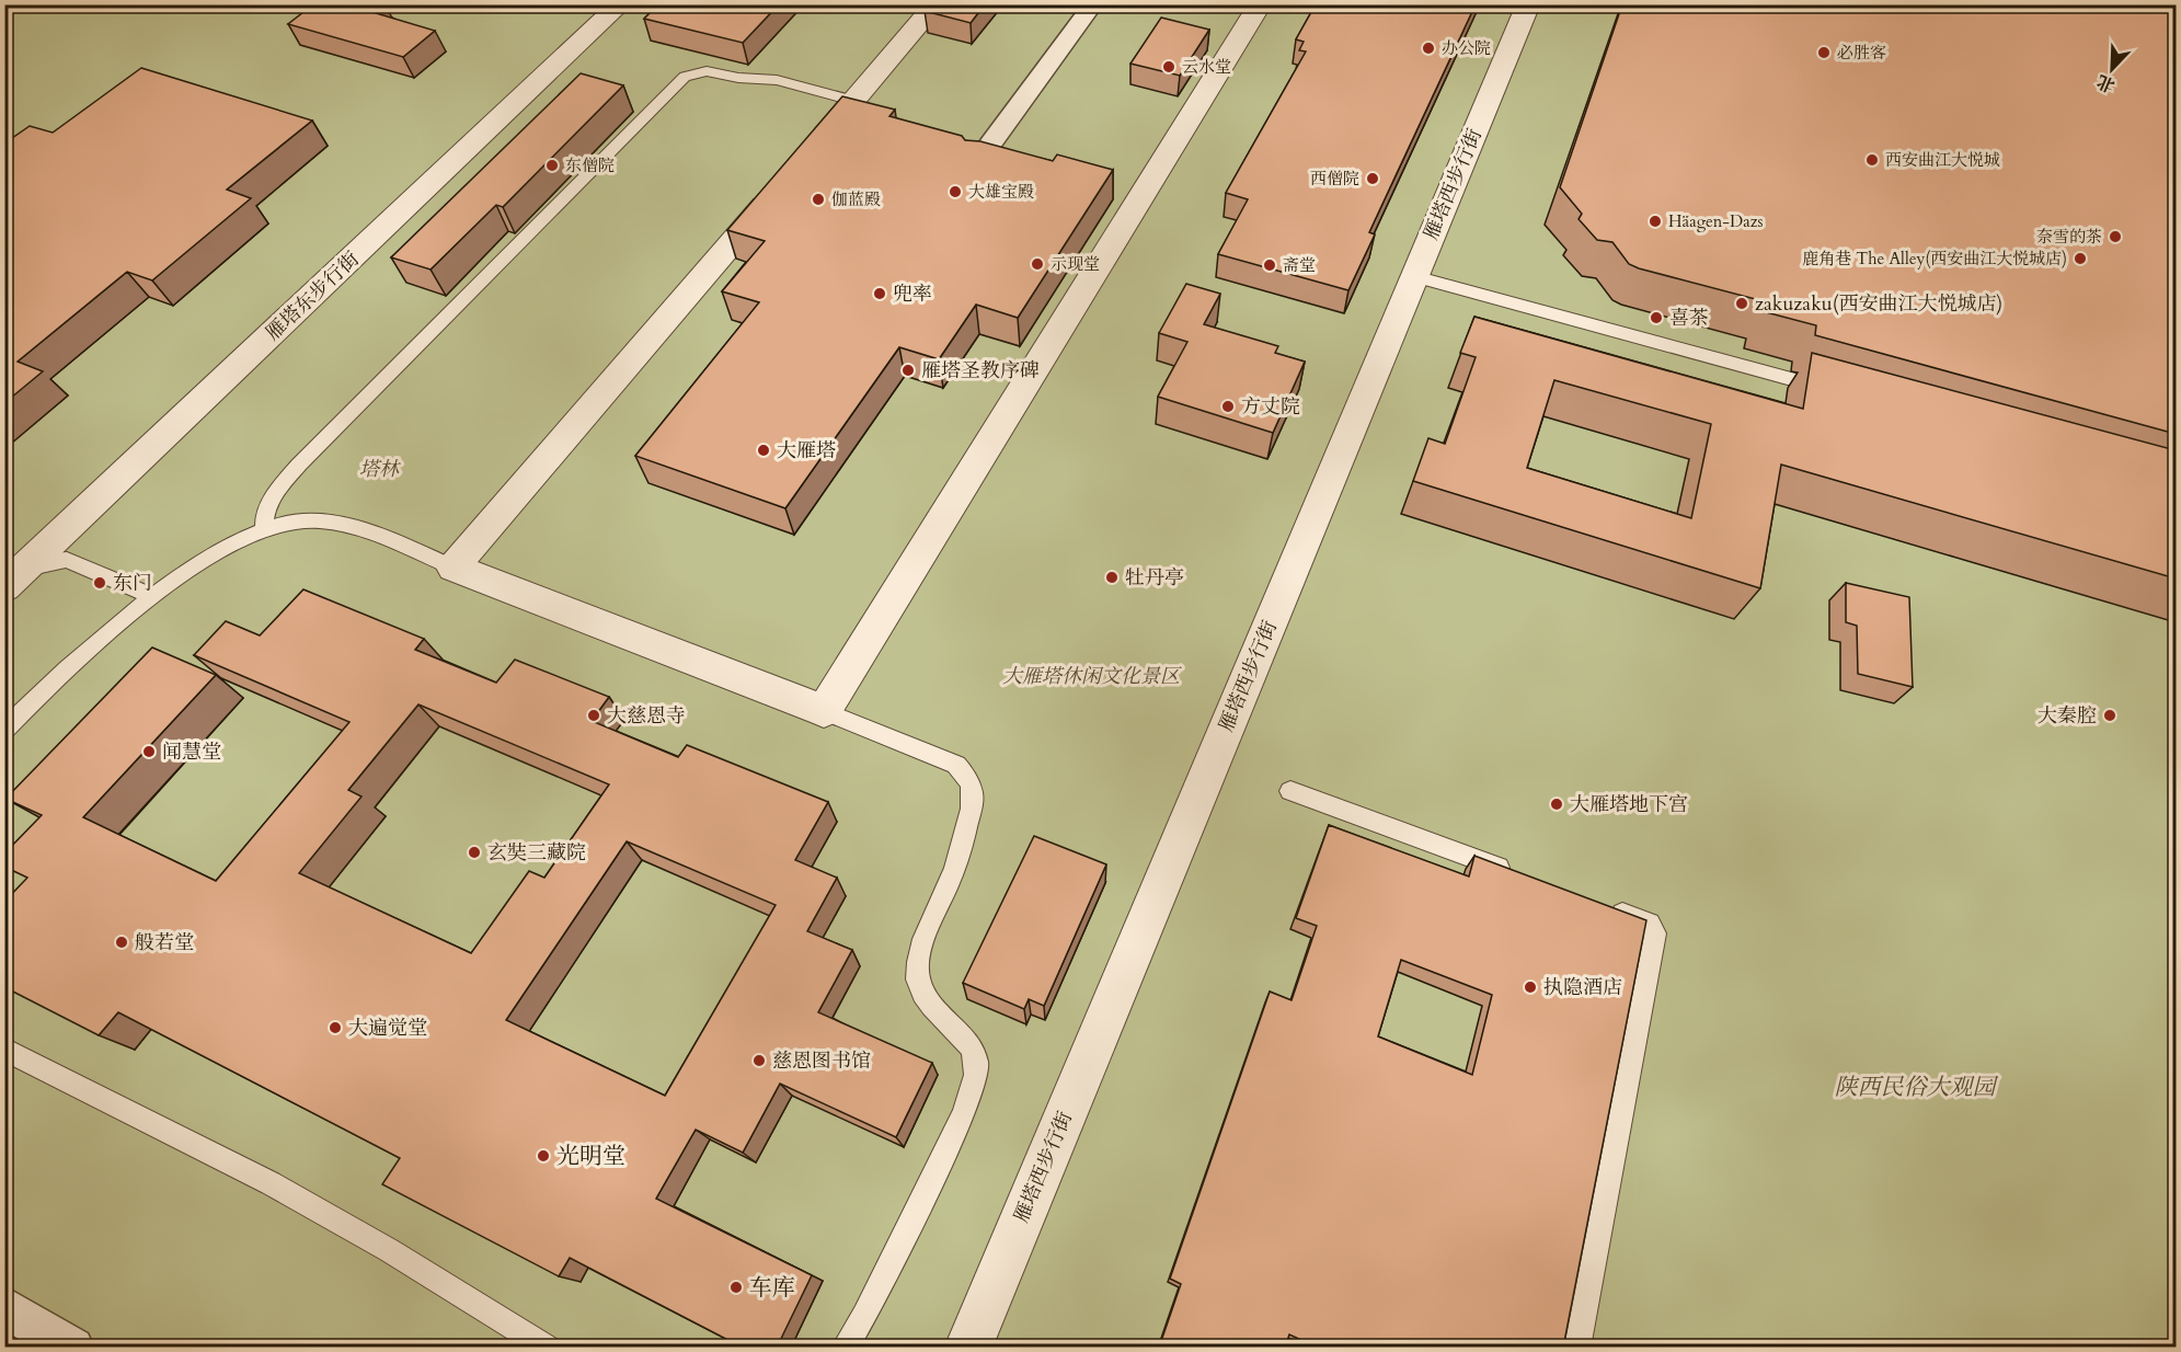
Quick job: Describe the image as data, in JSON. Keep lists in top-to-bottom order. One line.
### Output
{"streets":{"street":["雁塔西步行街","雁塔东步行街"]},"parks":["塔林","大雁塔休闲文化景区","陕西民俗大观园"],"places":["办公院","必胜客","云水堂","西安曲江大悦城","东僧院","西僧院","大雄宝殿","伽蓝殿","Häagen-Dazs","奈雪的茶","鹿角巷 The Alley(西安曲江大悦城店)","示现堂","斋堂","兜率","zakuzaku(西安曲江大悦城店)","喜茶","雁塔圣教序碑","方丈院","大雁塔","牡丹亭","东门","大慈恩寺","大秦腔","闻慧堂","大雁塔地下宫","玄奘三藏院","般若堂","执隐酒店","大遍觉堂","慈恩图书馆","光明堂","车库"],"north":"bottom left"}
